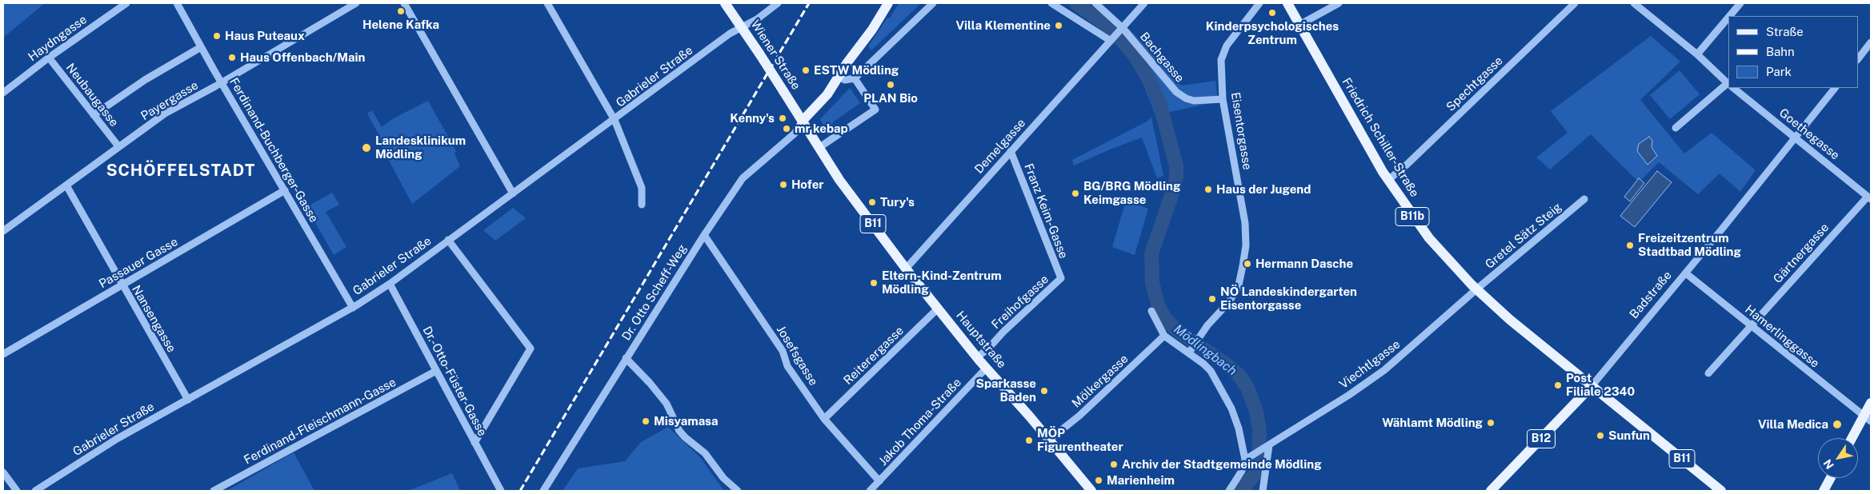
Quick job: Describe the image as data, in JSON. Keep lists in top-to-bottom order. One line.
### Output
{"streets":{"main road":["Wiener Straße","Friedrich Schiller-Straße","B11b","B11","Badstraße","Hauptstraße","B12"],"street":["Haydngasse","Bachgasse","Gabrieler Straße","Spechtgasse","Neubaugasse","Payergasse","Eisentorgasse","Goethegasse","Demelgasse","Ferdinand-Buchberger-Gasse","Franz Keim-Gasse","Gretel Sätz Steig","Gärtnergasse","Passauer Gasse","Dr. Otto Scheff-Weg","Freihofgasse","Nansengasse","Hamerlinggasse","Josefsgasse","Reiterergasse","Viechtlgasse","Dr.-Otto-Füster-Gasse","Mölkergasse","Ferdinand-Fleischmann-Gasse","Jakob Thoma-Straße"]},"crossings":[["Haydngasse","Neubaugasse"],["Wiener Straße","Gabrieler Straße"],["Wiener Straße","Dr. Otto Scheff-Weg"],["Wiener Straße","Hauptstraße"],["Bachgasse","Eisentorgasse"],["Bachgasse","Demelgasse"],["Gabrieler Straße","Ferdinand-Buchberger-Gasse"],["Gabrieler Straße","Nansengasse"],["Gabrieler Straße","Dr.-Otto-Füster-Gasse"],["Spechtgasse","Friedrich Schiller-Straße"],["Neubaugasse","Payergasse"],["Payergasse","Ferdinand-Buchberger-Gasse"],["Payergasse","Nansengasse"],["Goethegasse","Gärtnergasse"],["Goethegasse","Badstraße"],["Friedrich Schiller-Straße","Gretel Sätz Steig"],["Friedrich Schiller-Straße","Badstraße"],["Friedrich Schiller-Straße","Viechtlgasse"],["Demelgasse","Franz Keim-Gasse"],["Demelgasse","Hauptstraße"],["Ferdinand-Buchberger-Gasse","Passauer Gasse"],["Franz Keim-Gasse","Freihofgasse"],["Gretel Sätz Steig","Viechtlgasse"],["Gärtnergasse","Hamerlinggasse"],["Passauer Gasse","Nansengasse"],["Dr. Otto Scheff-Weg","Hauptstraße"],["Dr. Otto Scheff-Weg","Josefsgasse"],["Badstraße","Hamerlinggasse"],["Freihofgasse","Hauptstraße"],["Hauptstraße","Reiterergasse"],["Hauptstraße","Mölkergasse"],["Hauptstraße","Jakob Thoma-Straße"],["Josefsgasse","Reiterergasse"],["Josefsgasse","Jakob Thoma-Straße"],["Dr.-Otto-Füster-Gasse","Ferdinand-Fleischmann-Gasse"]],"districts":["SCHÖFFELSTADT"],"water":["Mödlingbach"],"places":["Helene Kafka","Kinderpsychologisches Zentrum","Villa Klementine","Haus Puteaux","Haus Offenbach/Main","ESTW Mödling","PLAN Bio","Kenny's","mr kebap","Landesklinikum Mödling","Hofer","Haus der Jugend","BG/BRG Mödling Keimgasse","Tury's","Freizeitzentrum Stadtbad Mödling","Hermann Dasche","Eltern-Kind-Zentrum Mödling","NÖ Landeskindergarten Eisentorgasse","Post Filiale 2340","Sparkasse Baden","Misyamasa","Wählamt Mödling","Villa Medica","Sunfun","MÖP Figurentheater","Archiv der Stadtgemeinde Mödling","Marienheim"],"legend":["Straße","Bahn","Park"],"north":"bottom left"}
